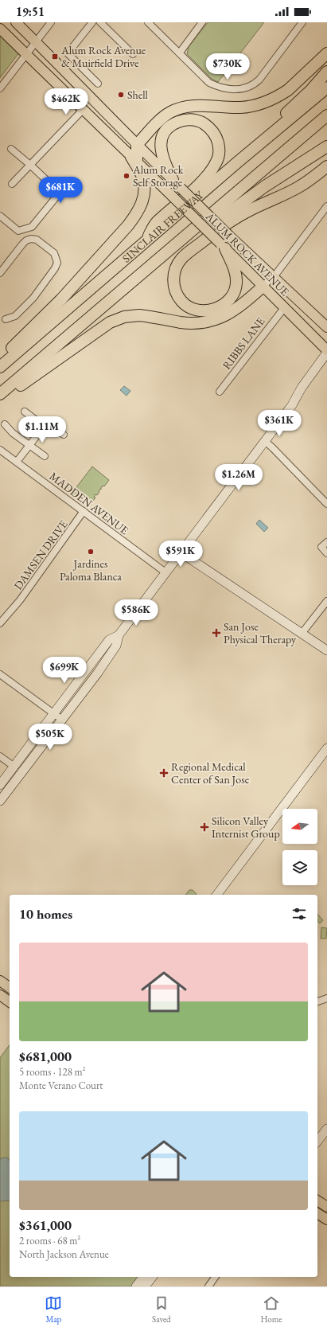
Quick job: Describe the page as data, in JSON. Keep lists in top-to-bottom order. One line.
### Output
{"streets":{"highway":["SINCLAIR FREEWAY"],"main road":["ALUM ROCK AVENUE"],"street":["RIBBS LANE","MADDEN AVENUE","DAMSEN DRIVE"]},"crossings":[["ALUM ROCK AVENUE","RIBBS LANE"],["MADDEN AVENUE","DAMSEN DRIVE"]],"places":{"transit":["Alum Rock Avenue & Muirfield Drive"],"other":["Shell","Alum Rock Self Storage","Jardines Paloma Blanca"],"health":["San Jose Physical Therapy","Regional Medical Center of San Jose","Silicon Valley Internist Group"]},"north":"left","page":{"status":"19:51","price":["$730K","$462K","$681K","$361K","$1.11M","$1.26M","$591K","$586K","$699K","$505K"],"heading":"10 homes","list":[{"name":"$681,000","note":"5 rooms · 128 m² · Monte Verano Court"},{"name":"$361,000","note":"2 rooms · 68 m² · North Jackson Avenue"}],"tabs":["Map","Saved","Home"]}}
